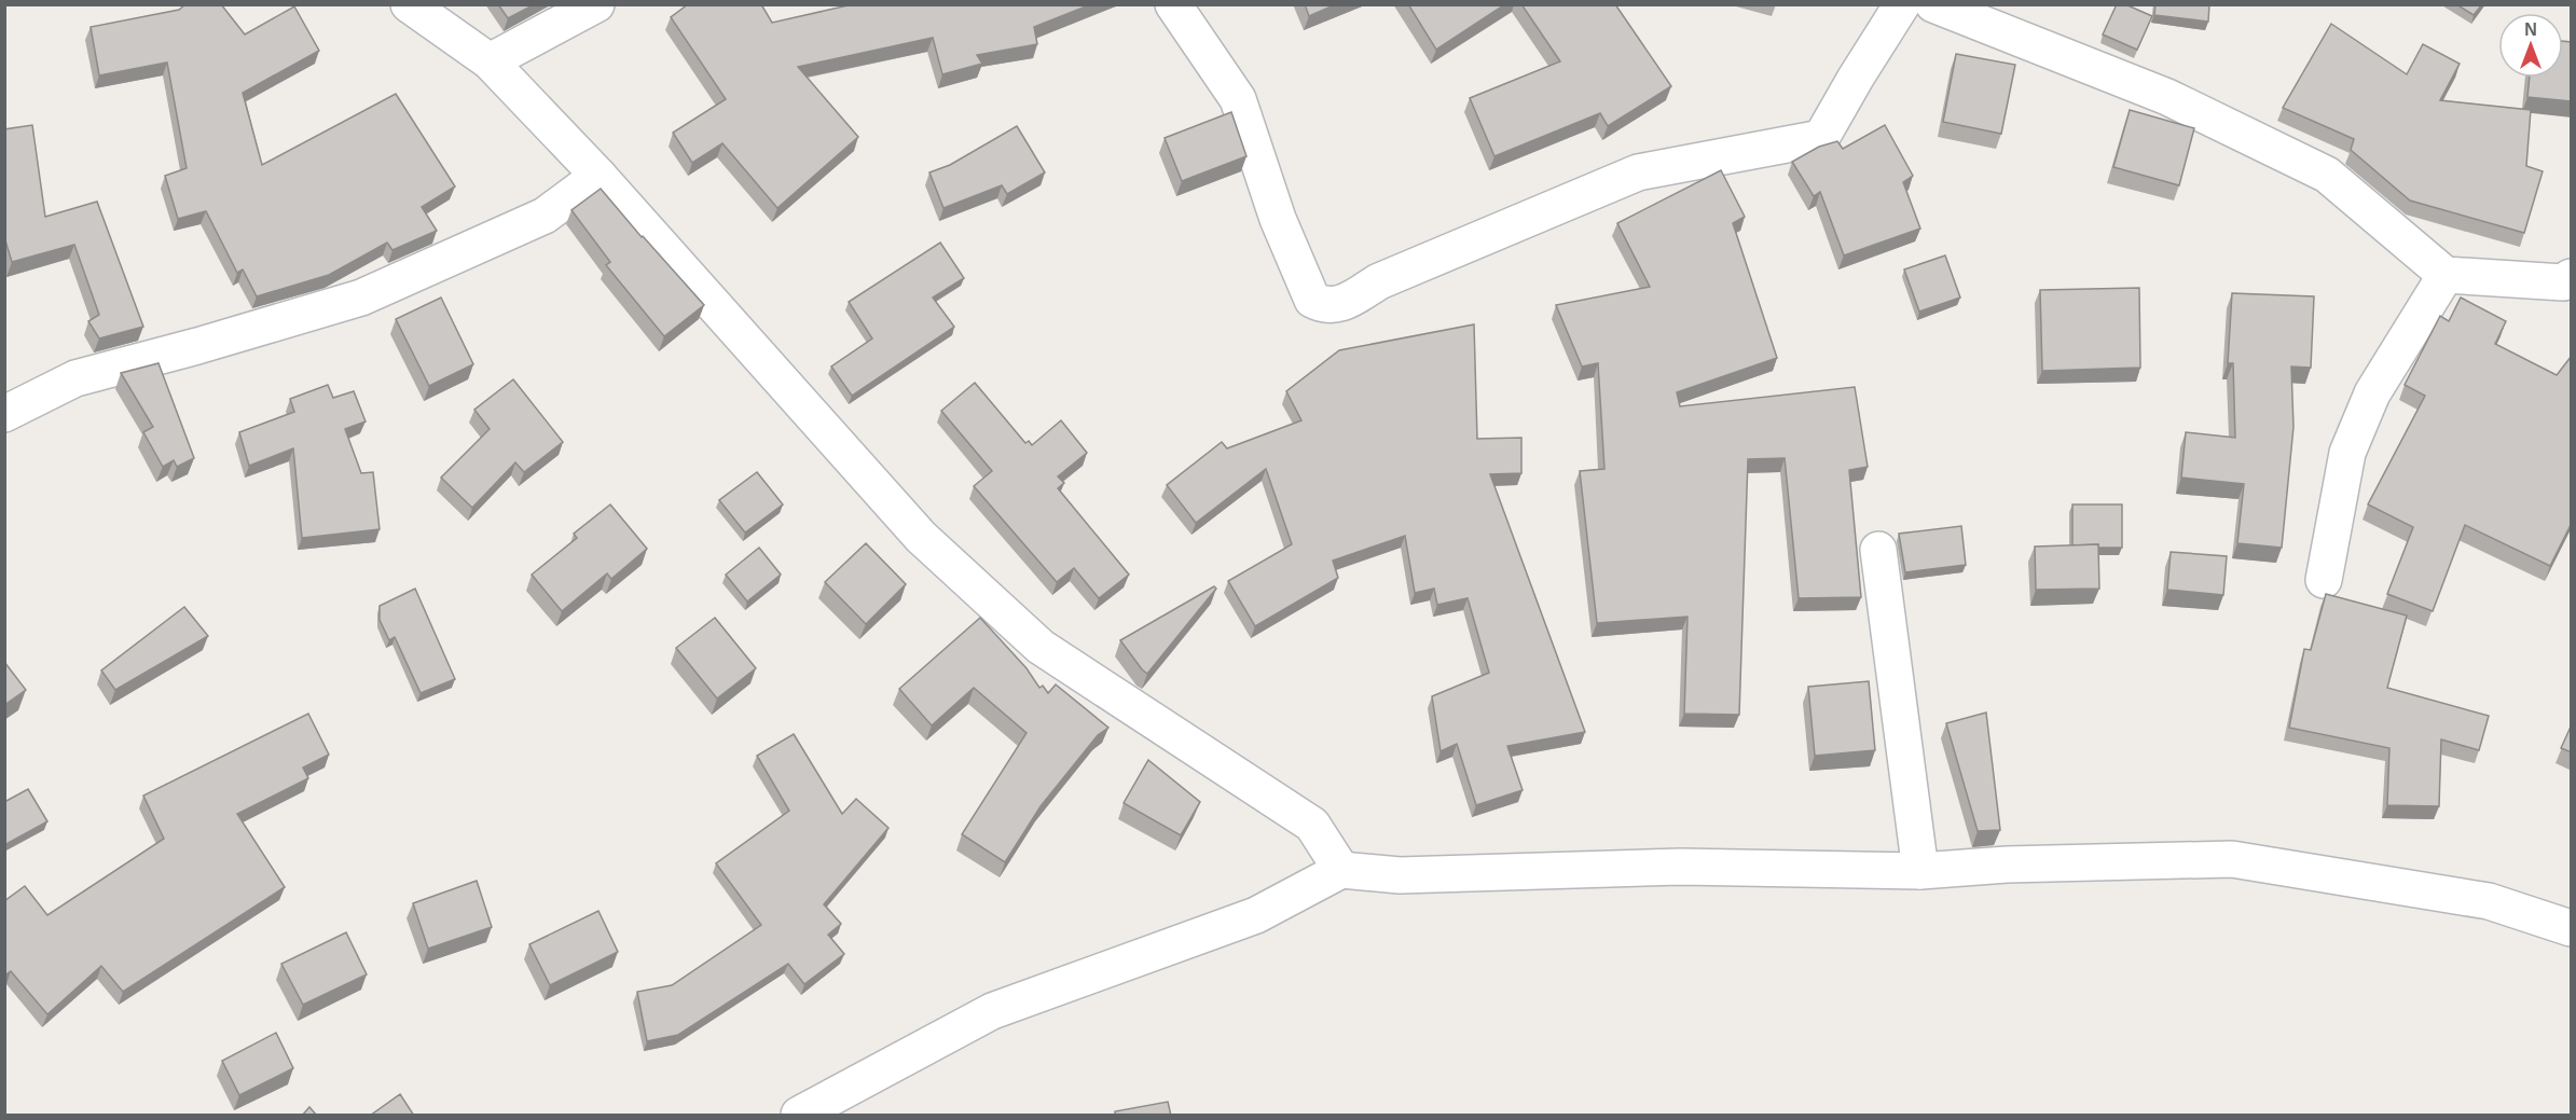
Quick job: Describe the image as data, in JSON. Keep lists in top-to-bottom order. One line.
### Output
{"north":"top"}
